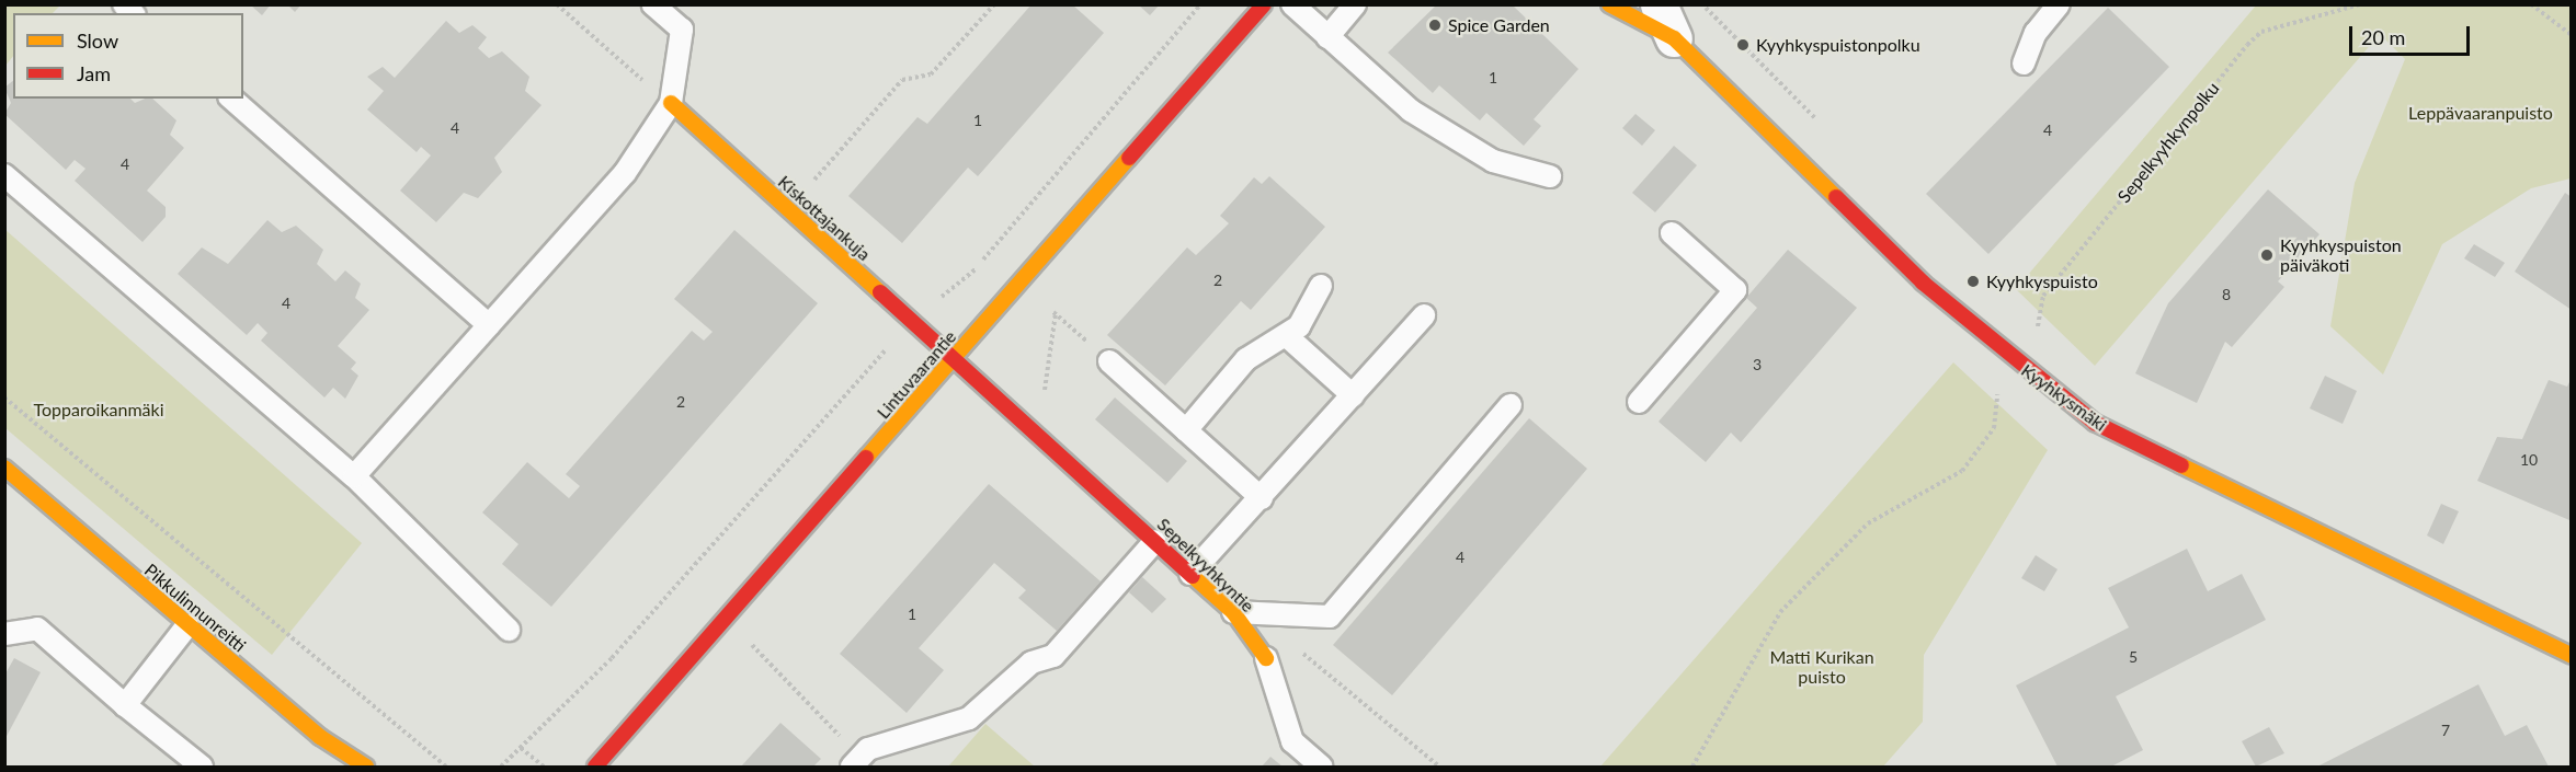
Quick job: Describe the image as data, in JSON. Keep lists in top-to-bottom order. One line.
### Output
{"streets":{"street":["Kiskottajankuja","Lintuvaarantie","Kyyhkysmäki","Sepelkyyhkyntie","Pikkulinnunreitti"],"path":["Sepelkyyhkynpolku"]},"crossings":[["Kiskottajankuja","Lintuvaarantie"],["Kiskottajankuja","Sepelkyyhkyntie"],["Lintuvaarantie","Sepelkyyhkyntie"]],"parks":["Leppävaaranpuisto","Topparoikanmäki","Matti Kurikan puisto"],"places":["Spice Garden","Kyyhkyspuistonpolku","Kyyhkyspuiston päiväkoti","Kyyhkyspuisto"],"house_numbers":["1","1","4","4","4","2","8","4","3","2","10","4","1","5","7"],"legend":["Slow","Jam"],"scale_bar":"20 m"}
